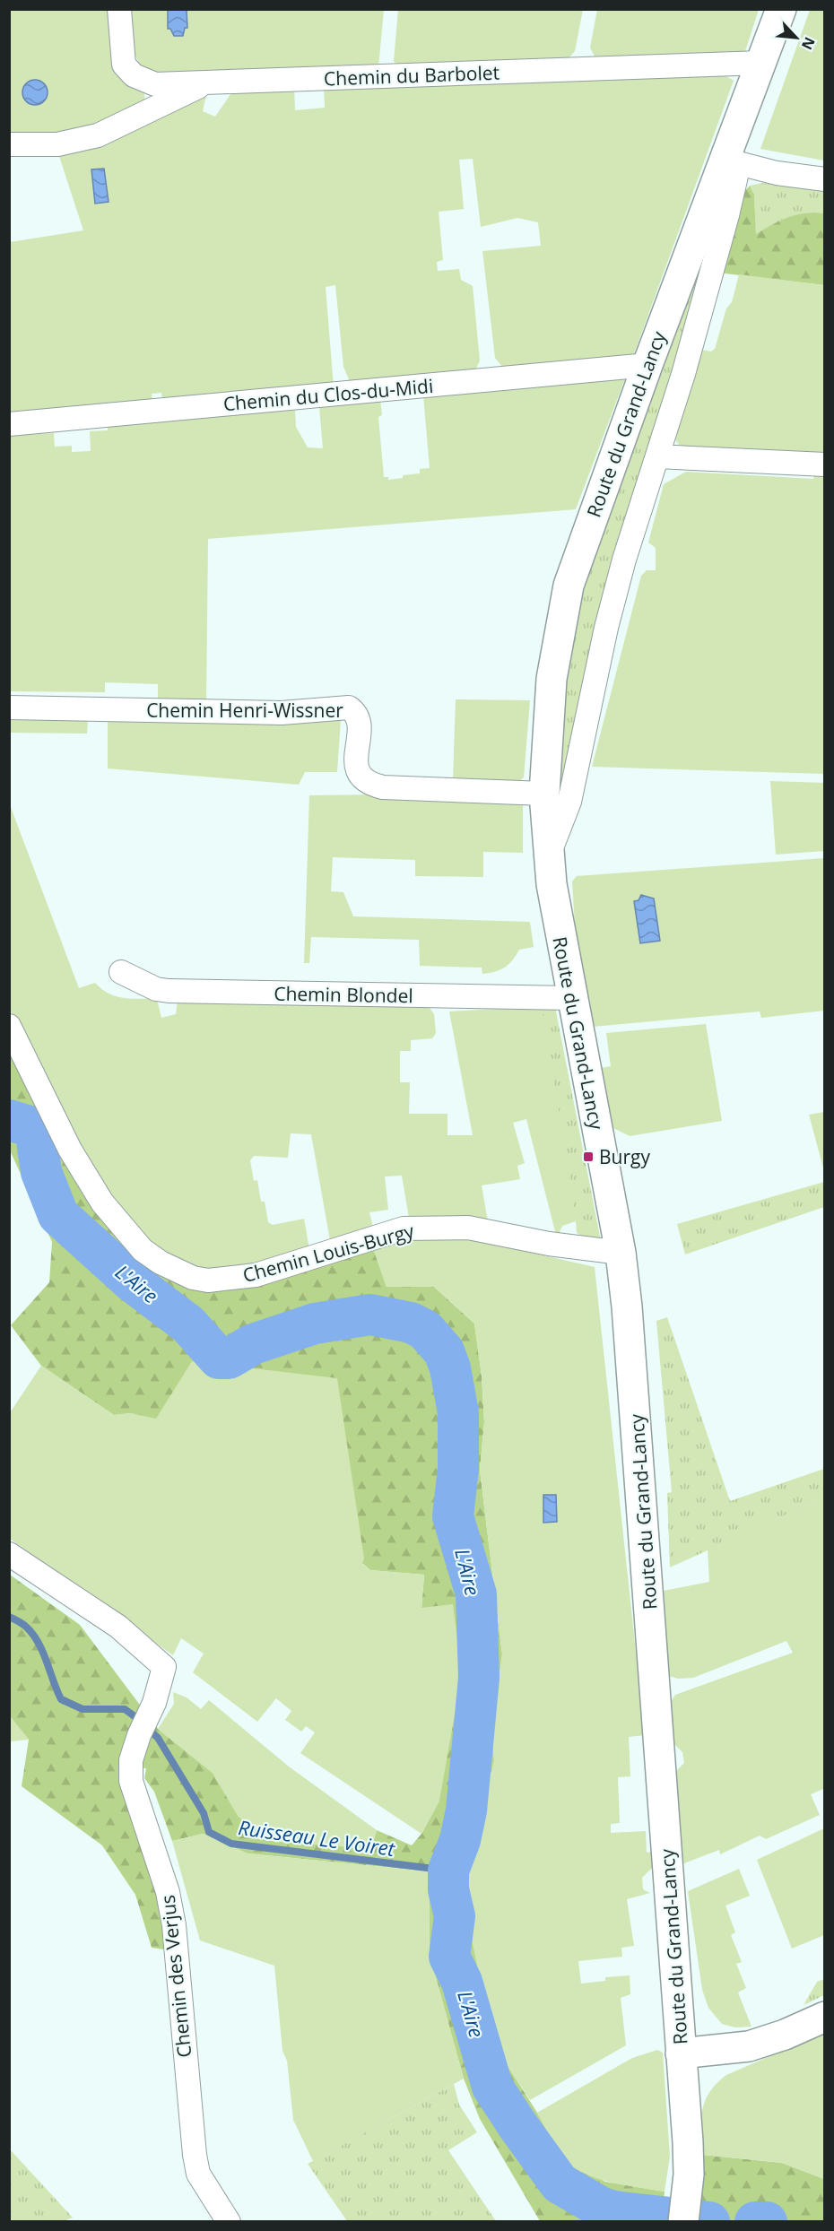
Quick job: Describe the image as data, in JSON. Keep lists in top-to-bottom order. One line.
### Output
{"streets":{"street":["Chemin du Barbolet","Chemin du Clos-du-Midi","Route du Grand-Lancy","Chemin Henri-Wissner","Chemin Blondel","Chemin Louis-Burgy","Chemin des Verjus"]},"crossings":[["Chemin du Barbolet","Route du Grand-Lancy"],["Chemin du Clos-du-Midi","Route du Grand-Lancy"],["Route du Grand-Lancy","Chemin Henri-Wissner"],["Route du Grand-Lancy","Chemin Blondel"],["Route du Grand-Lancy","Chemin Louis-Burgy"]],"water":["L'Aire","Ruisseau Le Voiret"],"places":{"transit":["Burgy"]},"north":"bottom right"}
